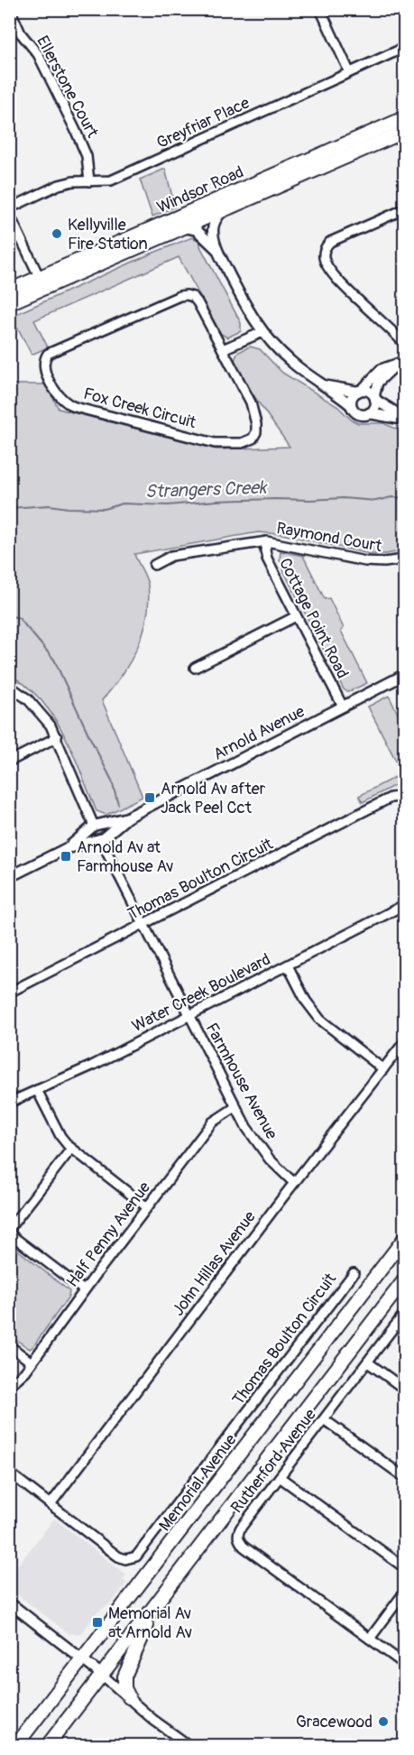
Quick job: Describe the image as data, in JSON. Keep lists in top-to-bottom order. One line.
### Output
{"streets":{"main road":["Windsor Road","Memorial Avenue"],"street":["Ellerstone Court","Greyfriar Place","Fox Creek Circuit","Raymond Court","Cottage Point Road","Arnold Avenue","Thomas Boulton Circuit","Water Creek Boulevard","Farmhouse Avenue","Half Penny Avenue","John Hillas Avenue","Rutherford Avenue"]},"crossings":[["Ellerstone Court","Greyfriar Place"],["Raymond Court","Cottage Point Road"],["Cottage Point Road","Arnold Avenue"],["Arnold Avenue","Farmhouse Avenue"],["Thomas Boulton Circuit","Farmhouse Avenue"],["Thomas Boulton Circuit","John Hillas Avenue"],["Water Creek Boulevard","Farmhouse Avenue"],["Farmhouse Avenue","Half Penny Avenue"],["Farmhouse Avenue","John Hillas Avenue"]],"water":["Strangers Creek"],"places":{"other":["Kellyville Fire Station","Gracewood"],"transit":["Arnold Av after Jack Peel Cct","Arnold Av at Farmhouse Av","Memorial Av at Arnold Av"]}}
